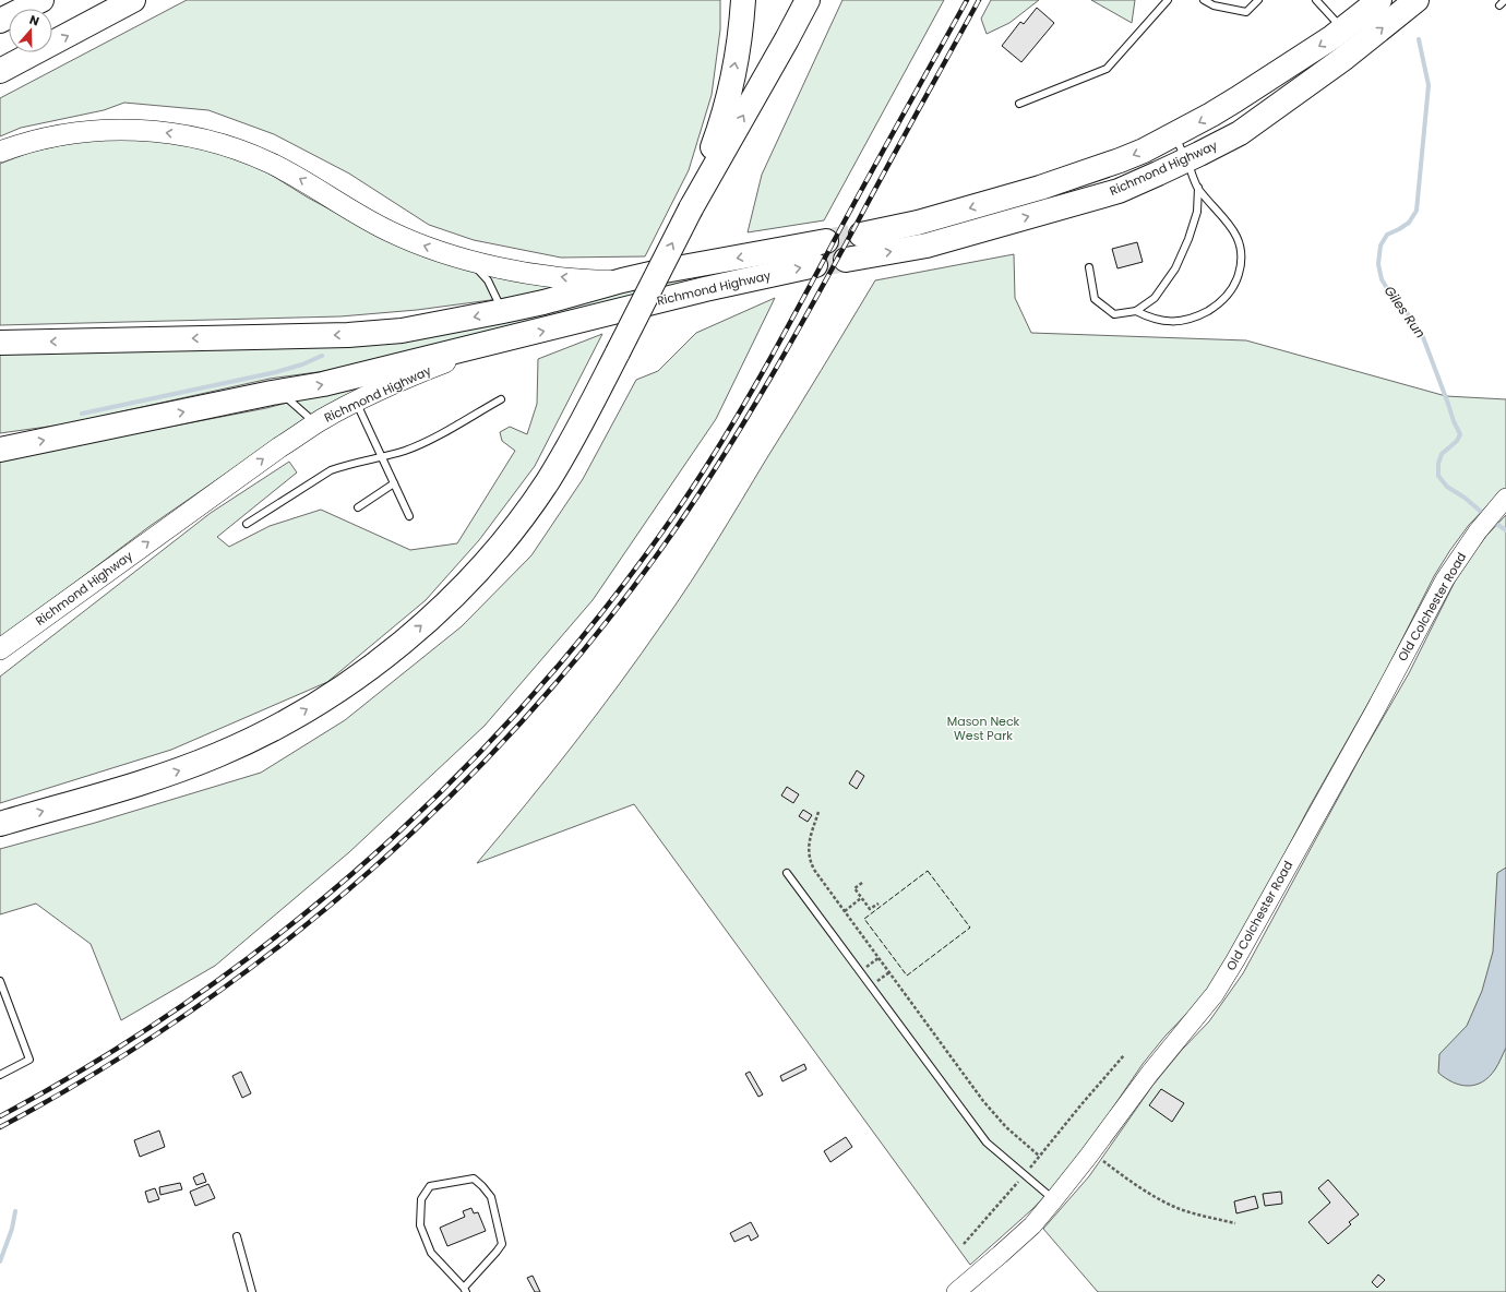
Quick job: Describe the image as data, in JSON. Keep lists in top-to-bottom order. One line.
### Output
{"streets":{"highway":["Richmond Highway"],"street":["Old Colchester Road"]},"water":["Giles Run"],"parks":["Mason Neck West Park"],"north":"top"}
